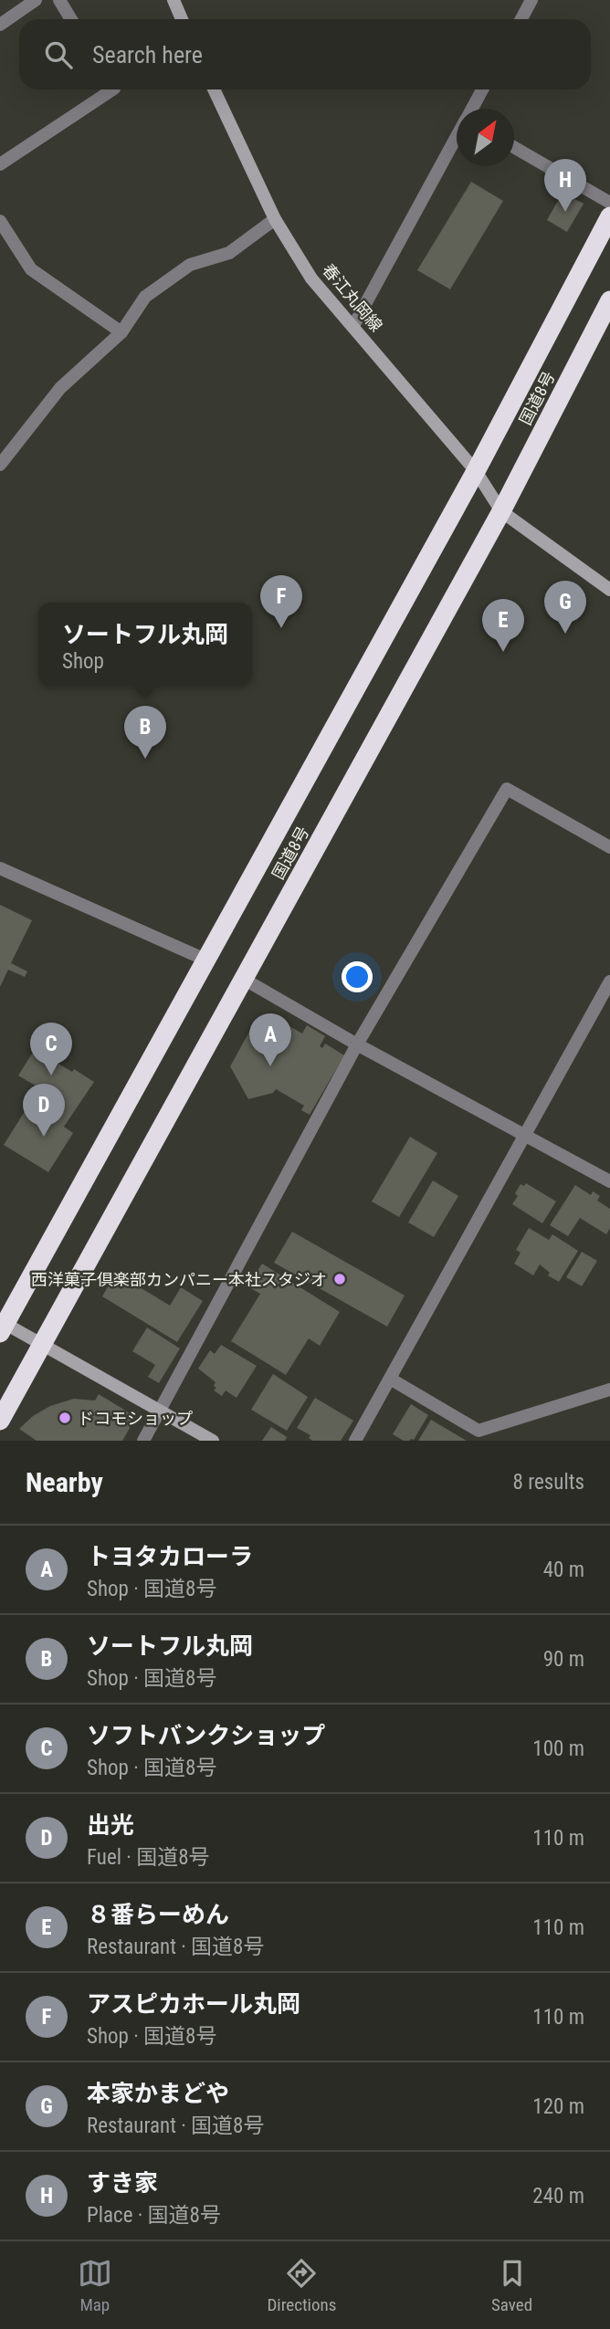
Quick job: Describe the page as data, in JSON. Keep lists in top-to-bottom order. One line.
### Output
{"streets":{"highway":["国道8号"],"main road":["春江丸岡線"]},"crossings":[["春江丸岡線","国道8号"]],"places":["西洋菓子倶楽部カンパニー本社スタジオ","ドコモショップ"],"north":"top right","page":{"search":"Search here","pins":["H","F","G","E","B","A","C","D"],"popup":["ソートフル丸岡","Shop"],"heading":["Nearby","8 results"],"list":[{"mark":"A","name":"トヨタカローラ","note":"Shop · 国道8号","value":"40 m"},{"mark":"B","name":"ソートフル丸岡","note":"Shop · 国道8号","value":"90 m"},{"mark":"C","name":"ソフトバンクショップ","note":"Shop · 国道8号","value":"100 m"},{"mark":"D","name":"出光","note":"Fuel · 国道8号","value":"110 m"},{"mark":"E","name":"８番らーめん","note":"Restaurant · 国道8号","value":"110 m"},{"mark":"F","name":"アスピカホール丸岡","note":"Shop · 国道8号","value":"110 m"},{"mark":"G","name":"本家かまどや","note":"Restaurant · 国道8号","value":"120 m"},{"mark":"H","name":"すき家","note":"Place · 国道8号","value":"240 m"}],"nav":["Map","Directions","Saved"]}}
